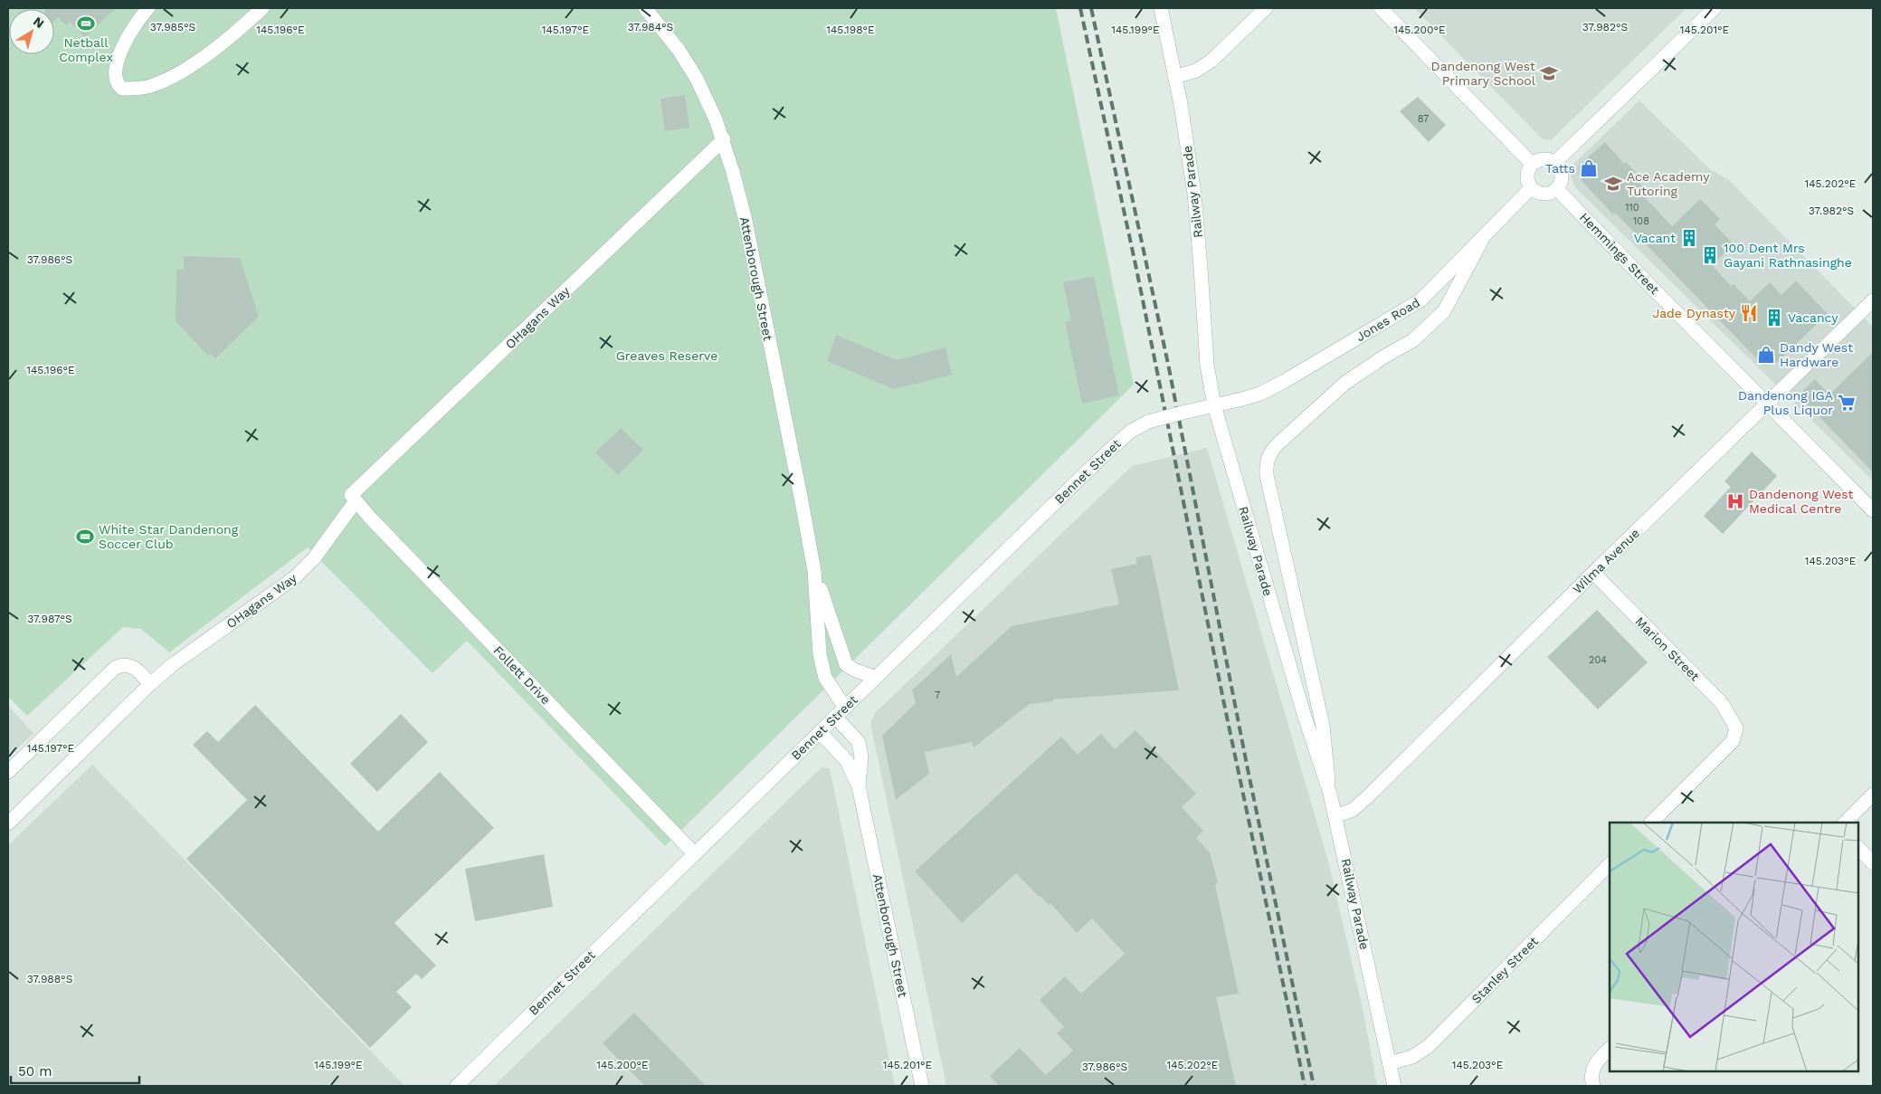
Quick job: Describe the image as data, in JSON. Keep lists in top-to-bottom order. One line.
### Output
{"streets":{"street":["Railway Parade","Hemmings Street","Attenborough Street","OHagans Way","Jones Road","Bennet Street","Wilma Avenue","Marion Street","Follett Drive","Stanley Street"]},"crossings":[["Railway Parade","Jones Road"],["Railway Parade","Bennet Street"],["Railway Parade","Wilma Avenue"],["Railway Parade","Stanley Street"],["Hemmings Street","Jones Road"],["Hemmings Street","Wilma Avenue"],["Attenborough Street","OHagans Way"],["Attenborough Street","Bennet Street"],["OHagans Way","Follett Drive"],["Jones Road","Bennet Street"],["Bennet Street","Follett Drive"],["Wilma Avenue","Marion Street"]],"parks":["Greaves Reserve"],"places":{"sports":["Netball Complex","White Star Dandenong Soccer Club"],"school or university":["Dandenong West Primary School","Ace Academy Tutoring"],"shop":["Tatts","Dandy West Hardware"],"building":["Vacant","100 Dent Mrs Gayani Rathnasinghe","Vacancy"],"restaurant":["Jade Dynasty"],"supermarket":["Dandenong IGA Plus Liquor"],"hospital":["Dandenong West Medical Centre"]},"house_numbers":["87","110","108","204","7"],"scale_bar":"50 m","north":"top right","coordinates":["37.984°S","37.985°S","37.982°S","145.196°E","145.197°E","145.198°E","145.199°E","145.200°E","145.201°E","145.202°E","37.986°S","145.203°E","37.987°S","37.988°S"]}
